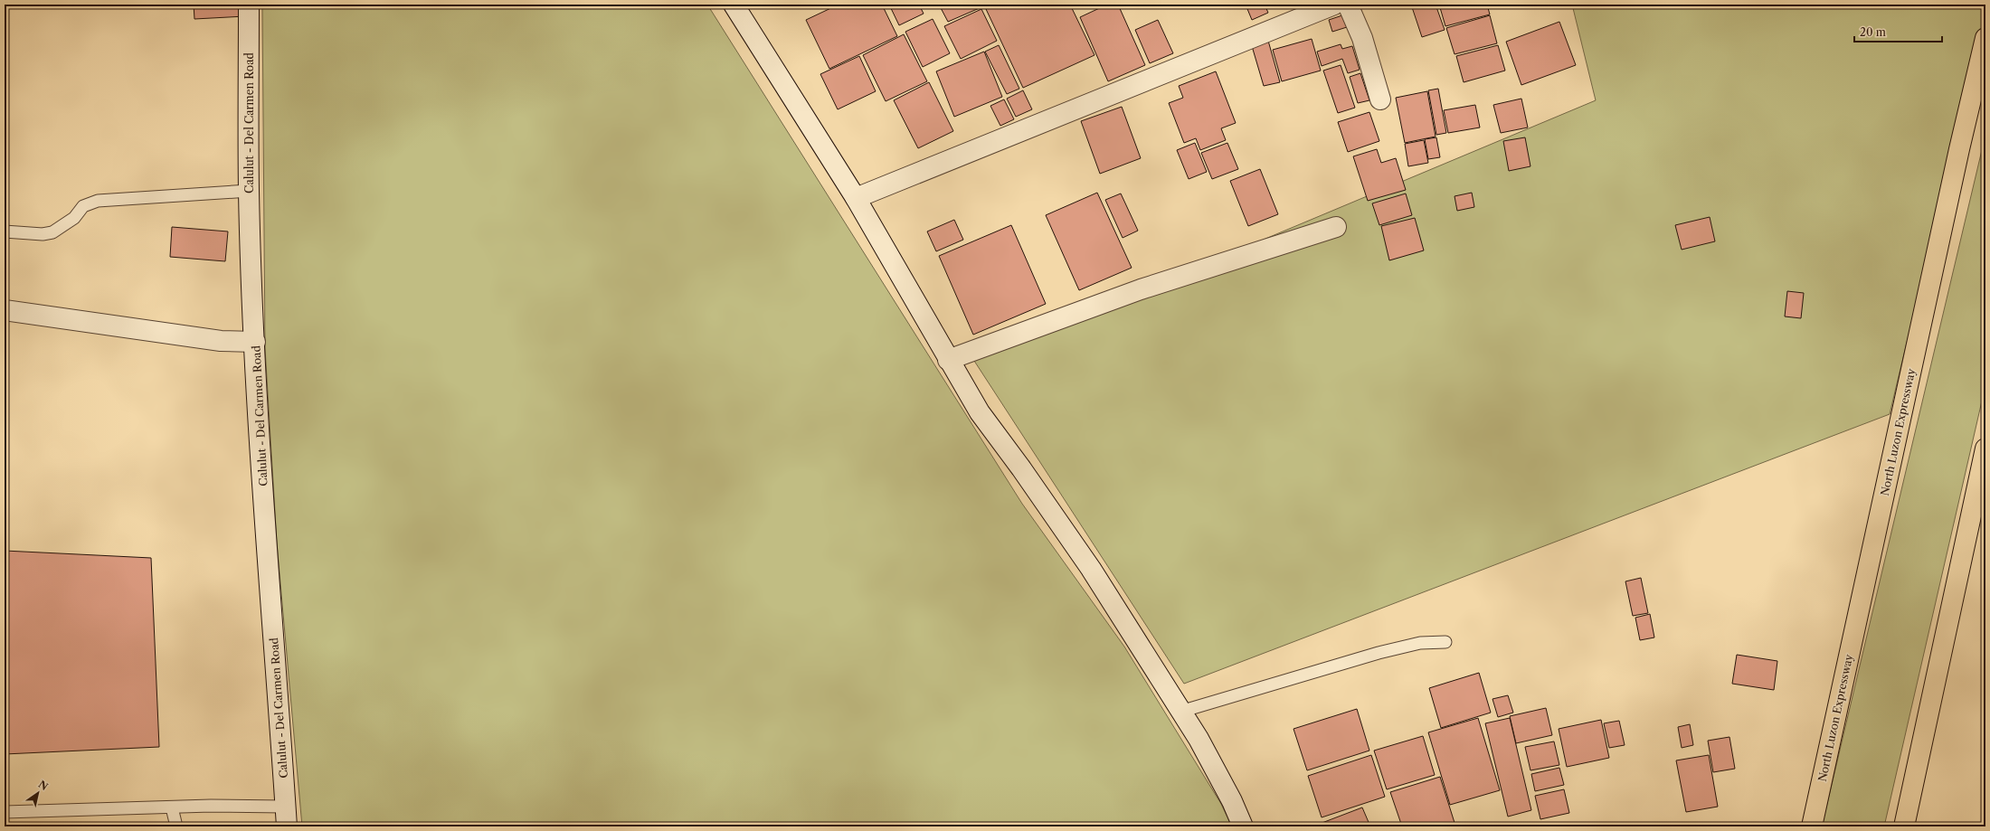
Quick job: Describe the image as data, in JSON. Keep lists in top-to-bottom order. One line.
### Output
{"streets":{"highway":["North Luzon Expressway"],"street":["Calulut - Del Carmen Road"]},"scale_bar":"20 m","north":"top right"}
